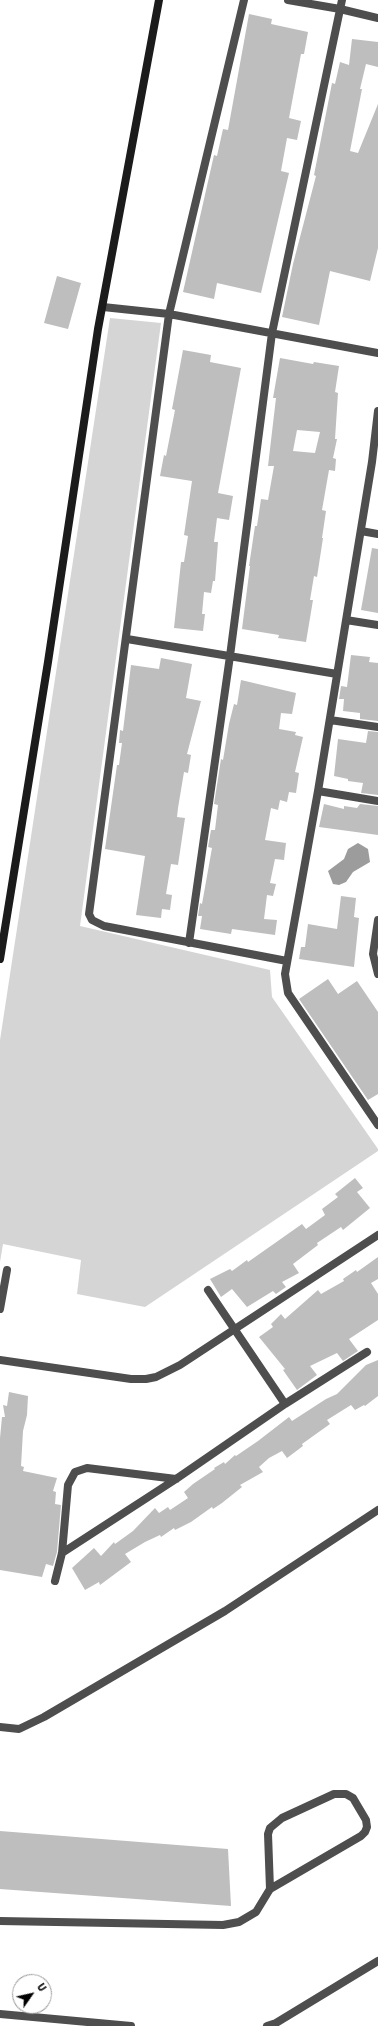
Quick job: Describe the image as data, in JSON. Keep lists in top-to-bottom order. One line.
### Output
{"north":"top right"}
